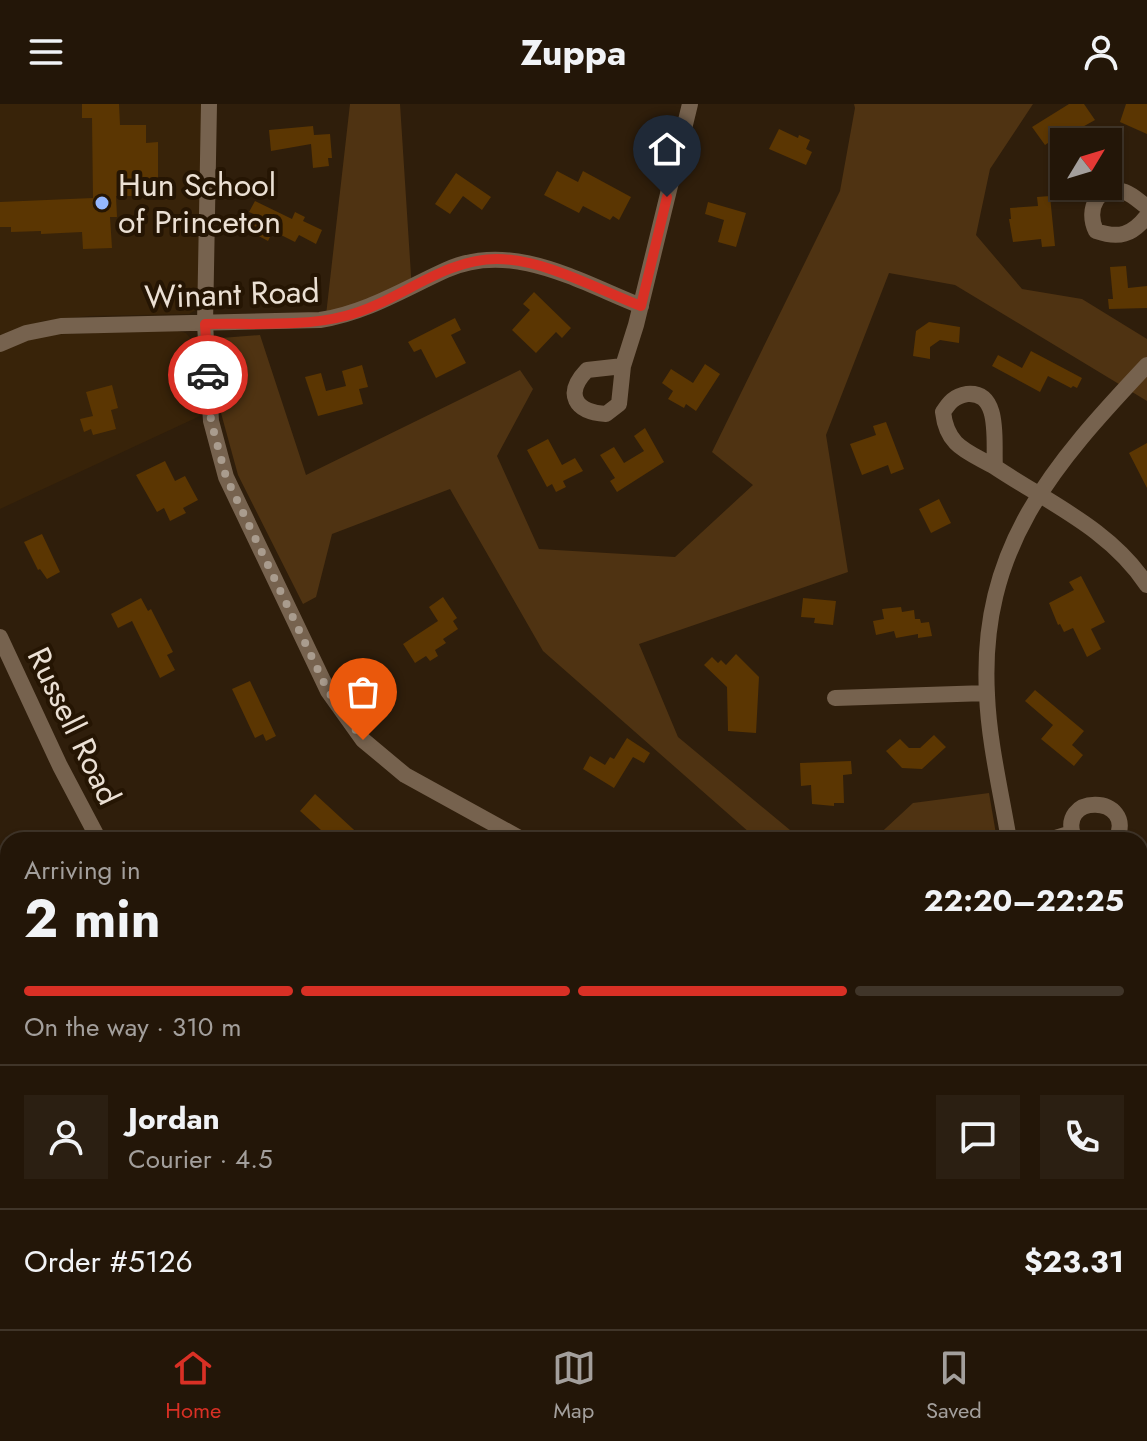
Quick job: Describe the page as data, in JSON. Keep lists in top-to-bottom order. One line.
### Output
{"streets":{"street":["Winant Road","Russell Road"]},"places":["Hun School of Princeton"],"north":"top right","page":{"header":"Zuppa","heading":["2 min","Arriving in","22:20–22:25"],"panel":["Jordan","Courier · 4.5","Order #5126","$23.31"],"bar":"On the way · 310 m","tabs":["Home","Map","Saved"]}}
